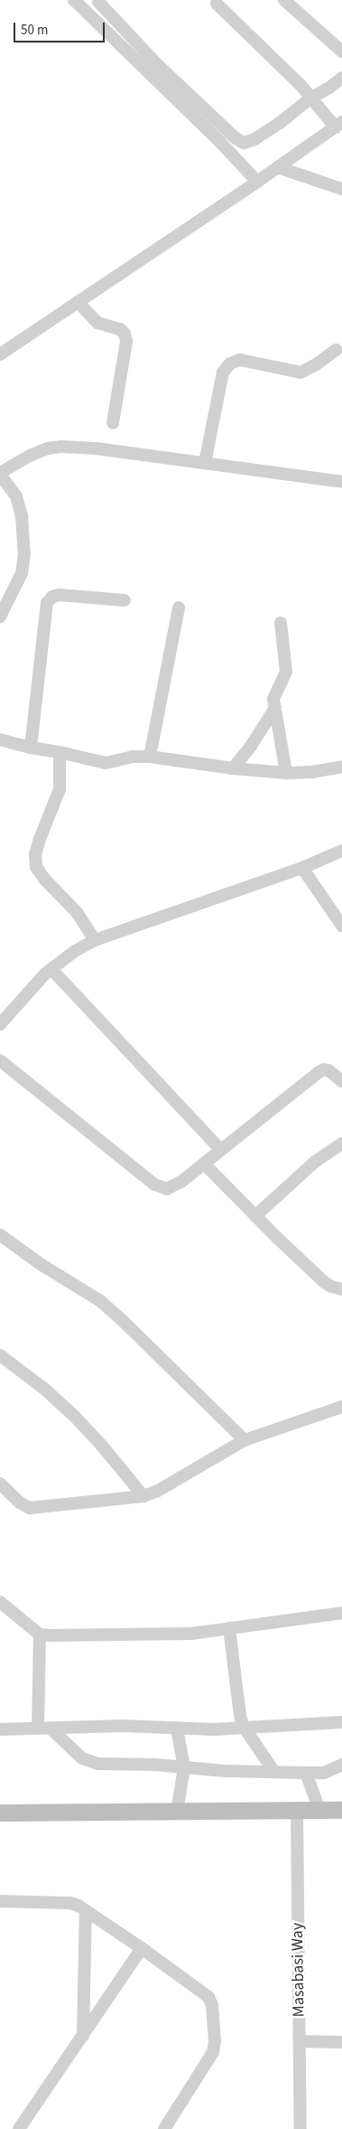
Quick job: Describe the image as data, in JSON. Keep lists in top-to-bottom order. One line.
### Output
{"streets":{"street":["Masabasi Way"]},"scale_bar":"50 m"}
